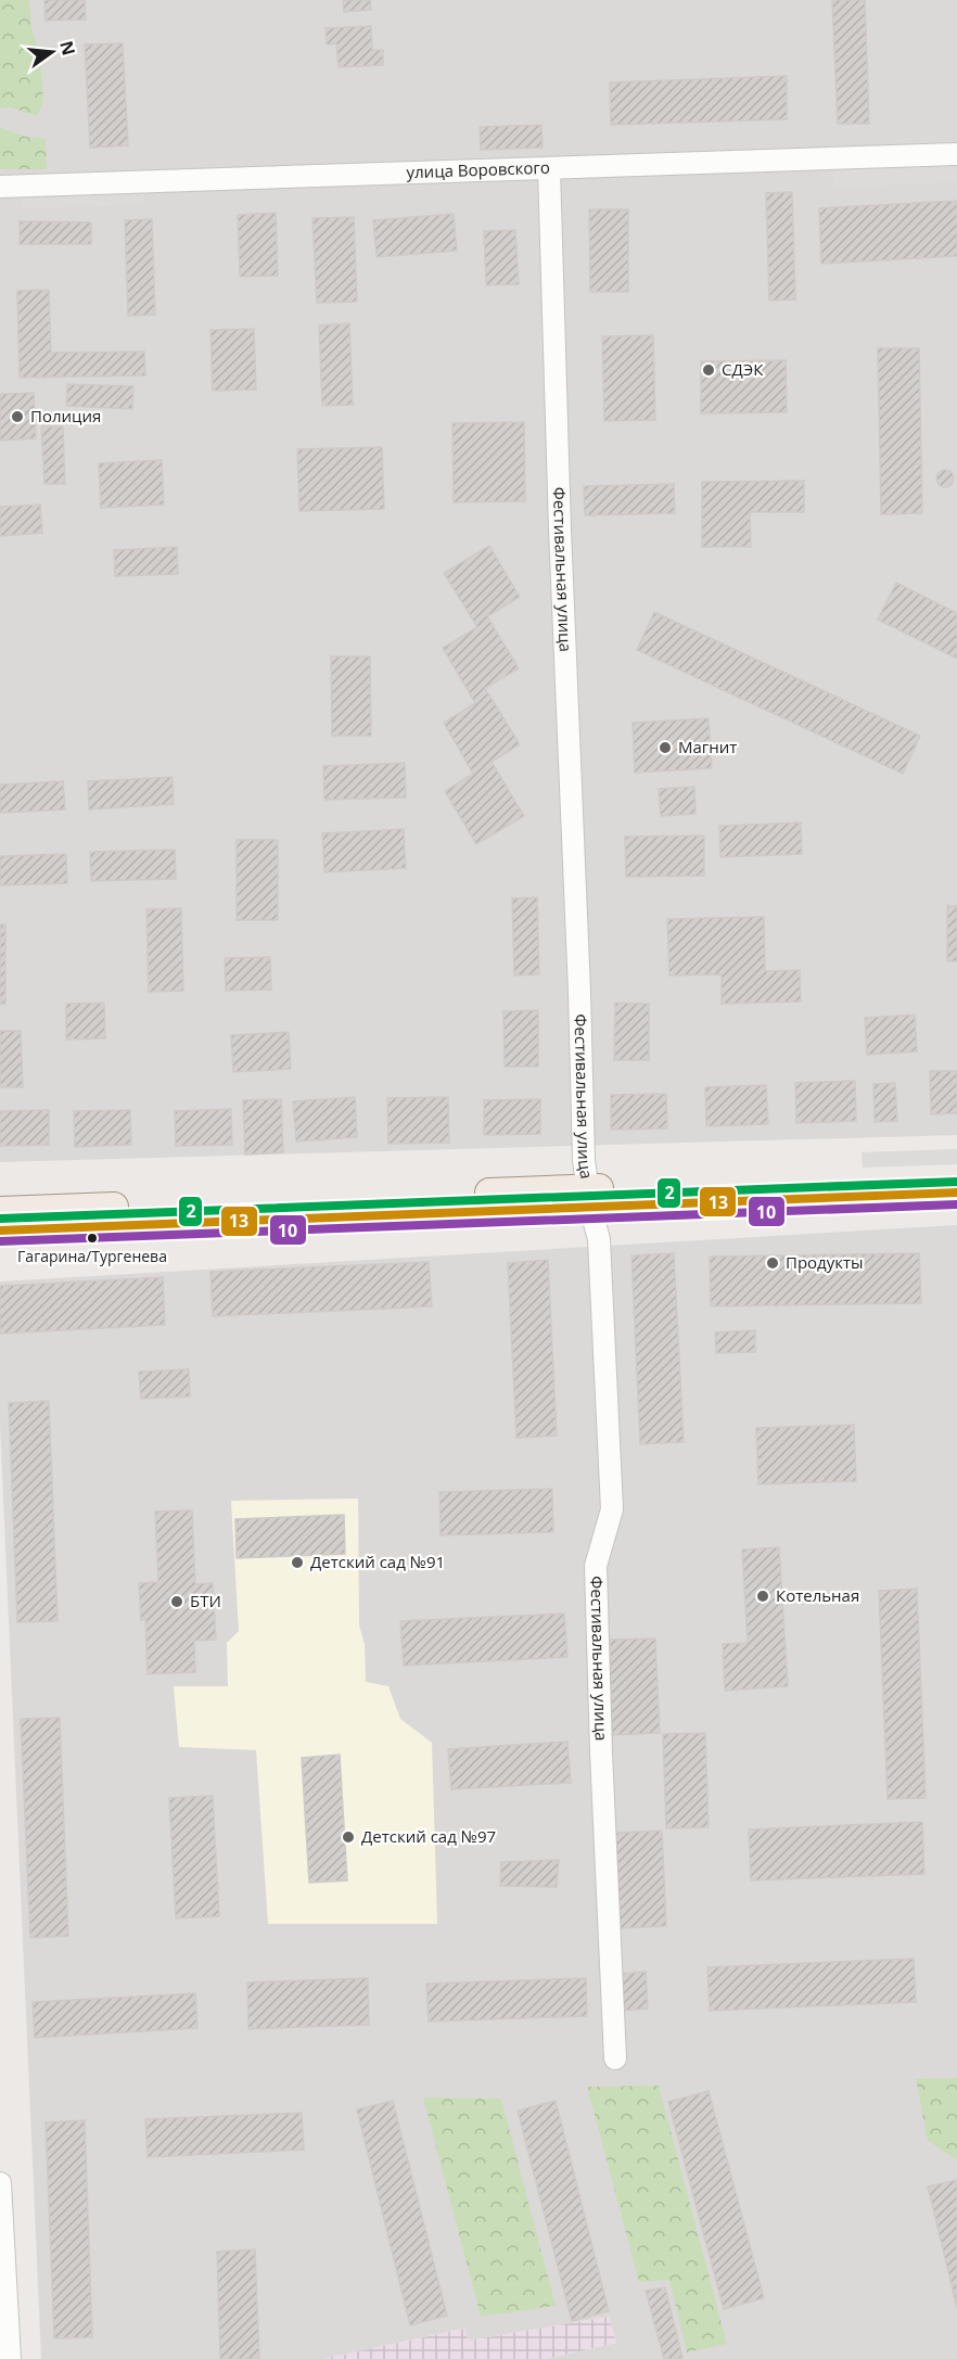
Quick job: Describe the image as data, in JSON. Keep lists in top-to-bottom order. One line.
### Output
{"streets":{"street":["улица Воровского","Фестивальная улица"]},"crossings":[["улица Воровского","Фестивальная улица"]],"places":["СДЭК","Полиция","Магнит","Гагарина/Тургенева","Продукты","Детский сад №91","Котельная","БТИ","Детский сад №97"],"lines":["transit line 2","transit line 13","transit line 10"],"north":"right"}
